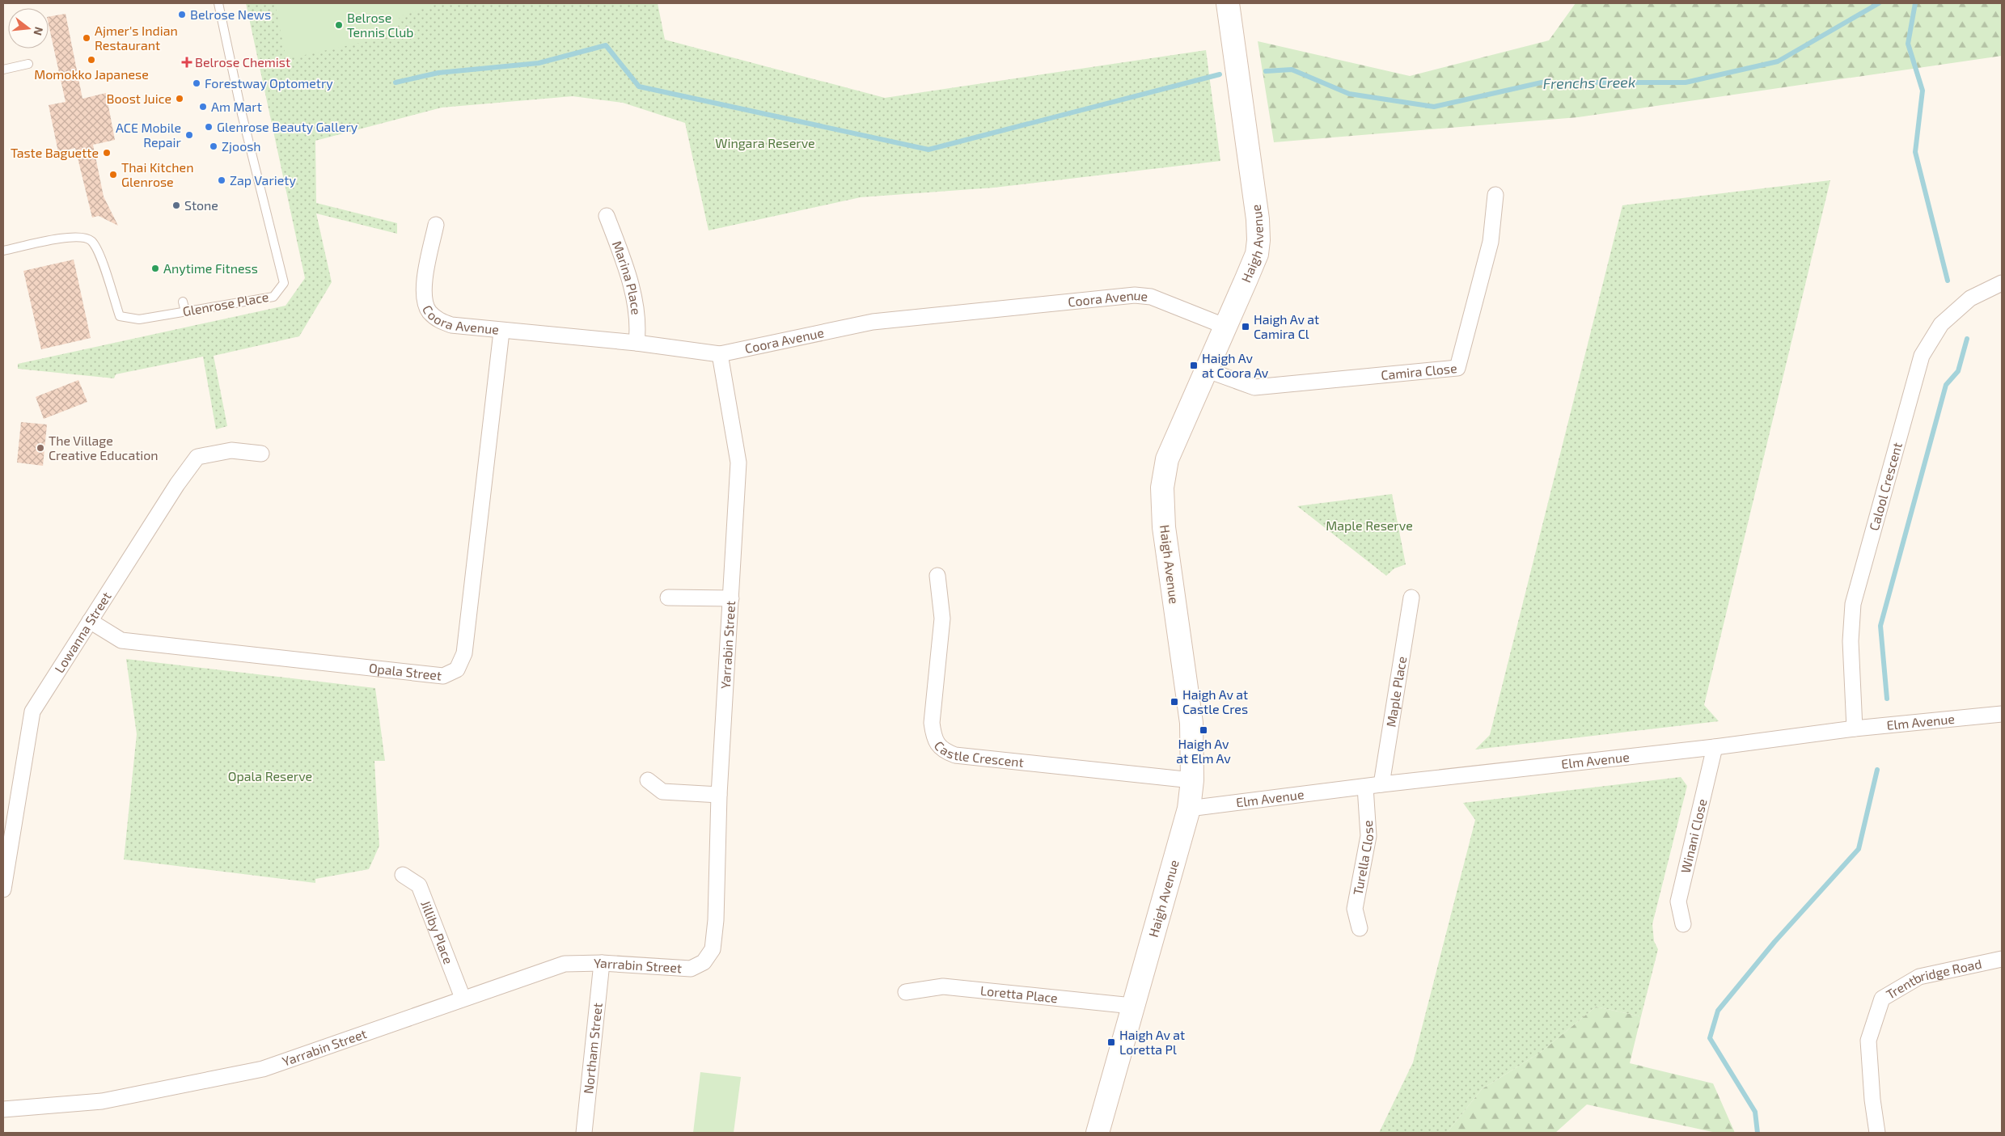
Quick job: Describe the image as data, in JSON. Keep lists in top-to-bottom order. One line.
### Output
{"streets":{"street":["Haigh Avenue","Marina Place","Coora Avenue","Camira Close","Calool Crescent","Lowanna Street","Yarrabin Street","Opala Street","Maple Place","Elm Avenue","Castle Crescent","Winani Close","Turella Close","Jilliby Place","Trentbridge Road","Loretta Place","Northam Street"],"lane":["Glenrose Place"]},"crossings":[["Haigh Avenue","Coora Avenue"],["Haigh Avenue","Camira Close"],["Haigh Avenue","Elm Avenue"],["Haigh Avenue","Castle Crescent"],["Haigh Avenue","Loretta Place"],["Marina Place","Coora Avenue"],["Coora Avenue","Yarrabin Street"],["Coora Avenue","Opala Street"],["Calool Crescent","Elm Avenue"],["Lowanna Street","Opala Street"],["Yarrabin Street","Jilliby Place"],["Yarrabin Street","Northam Street"],["Maple Place","Elm Avenue"],["Elm Avenue","Winani Close"],["Elm Avenue","Turella Close"]],"water":["Frenchs Creek"],"parks":["Wingara Reserve","Maple Reserve","Opala Reserve"],"places":{"other":["Belrose News","Belrose Tennis Club","Ajmer's Indian Restaurant","Momokko Japanese","Forestway Optometry","Boost Juice","Am Mart","Glenrose Beauty Gallery","ACE Mobile Repair","Zjoosh","Taste Baguette","Thai Kitchen Glenrose","Zap Variety","Stone","Anytime Fitness","The Village Creative Education"],"health":["Belrose Chemist"],"transit":["Haigh Av at Camira Cl","Haigh Av at Coora Av","Haigh Av at Castle Cres","Haigh Av at Elm Av","Haigh Av at Loretta Pl"]},"north":"right"}
